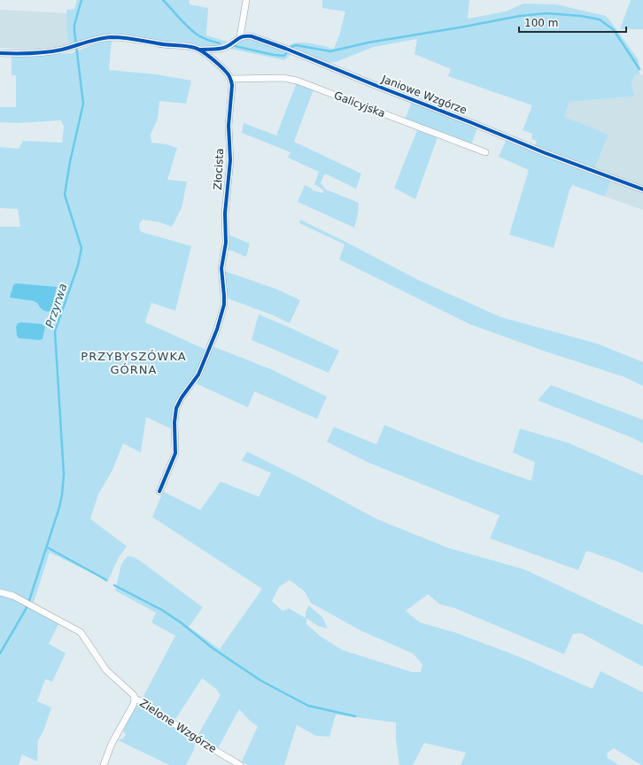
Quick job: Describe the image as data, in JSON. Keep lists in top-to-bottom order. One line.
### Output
{"streets":{"street":["Janiowe Wzgórze","Galicyjska","Złocista","Zielone Wzgórze"]},"crossings":[["Galicyjska","Złocista"]],"districts":["PRZYBYSZÓWKA GÓRNA"],"water":["Przyrwa"],"scale_bar":"100 m"}
